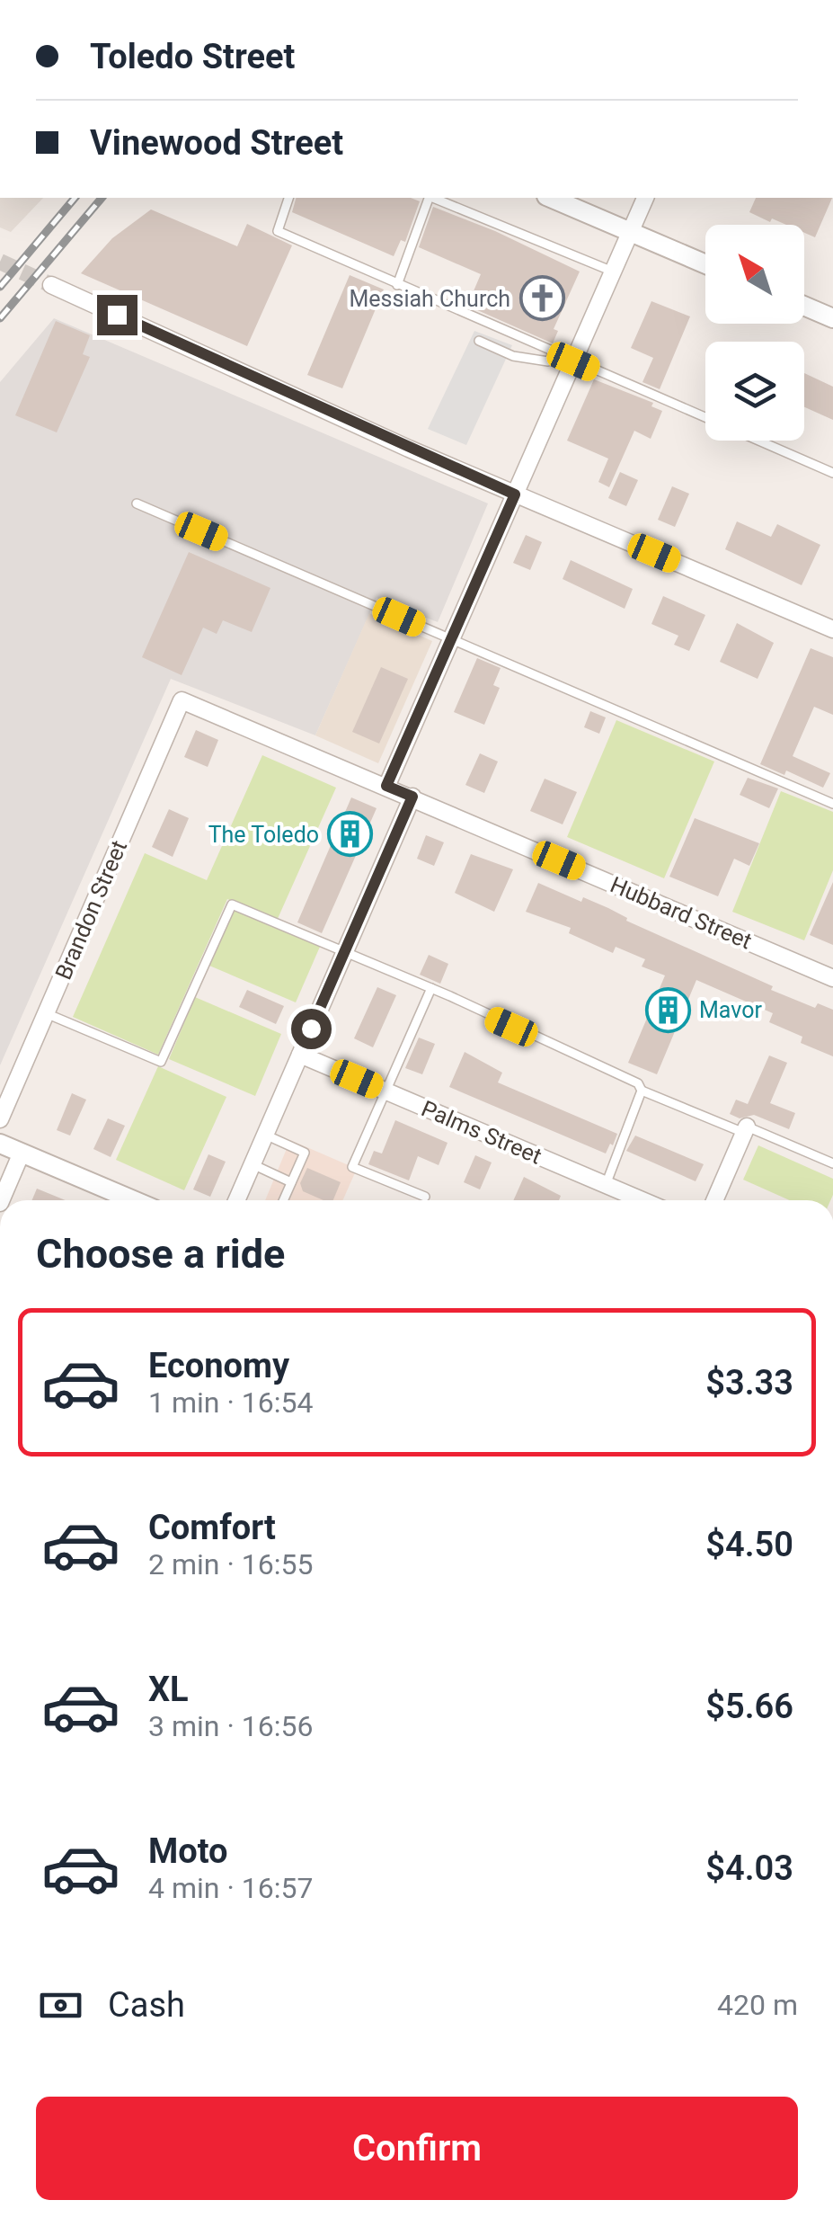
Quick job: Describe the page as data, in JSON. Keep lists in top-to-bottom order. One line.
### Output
{"streets":{"street":["Brandon Street","Hubbard Street","Palms Street"]},"crossings":[["Brandon Street","Hubbard Street"]],"places":{"church":["Messiah Church"],"building":["The Toledo","Mavor"]},"north":"top left","page":{"banner":["Toledo Street","Vinewood Street"],"heading":"Choose a ride","list":[{"name":"Economy","note":"1 min · 16:54","value":"$3.33"},{"name":"Comfort","note":"2 min · 16:55","value":"$4.50"},{"name":"XL","note":"3 min · 16:56","value":"$5.66"},{"name":"Moto","note":"4 min · 16:57","value":"$4.03"}],"pay":["Cash","420 m"],"buttons":"Confirm"}}
